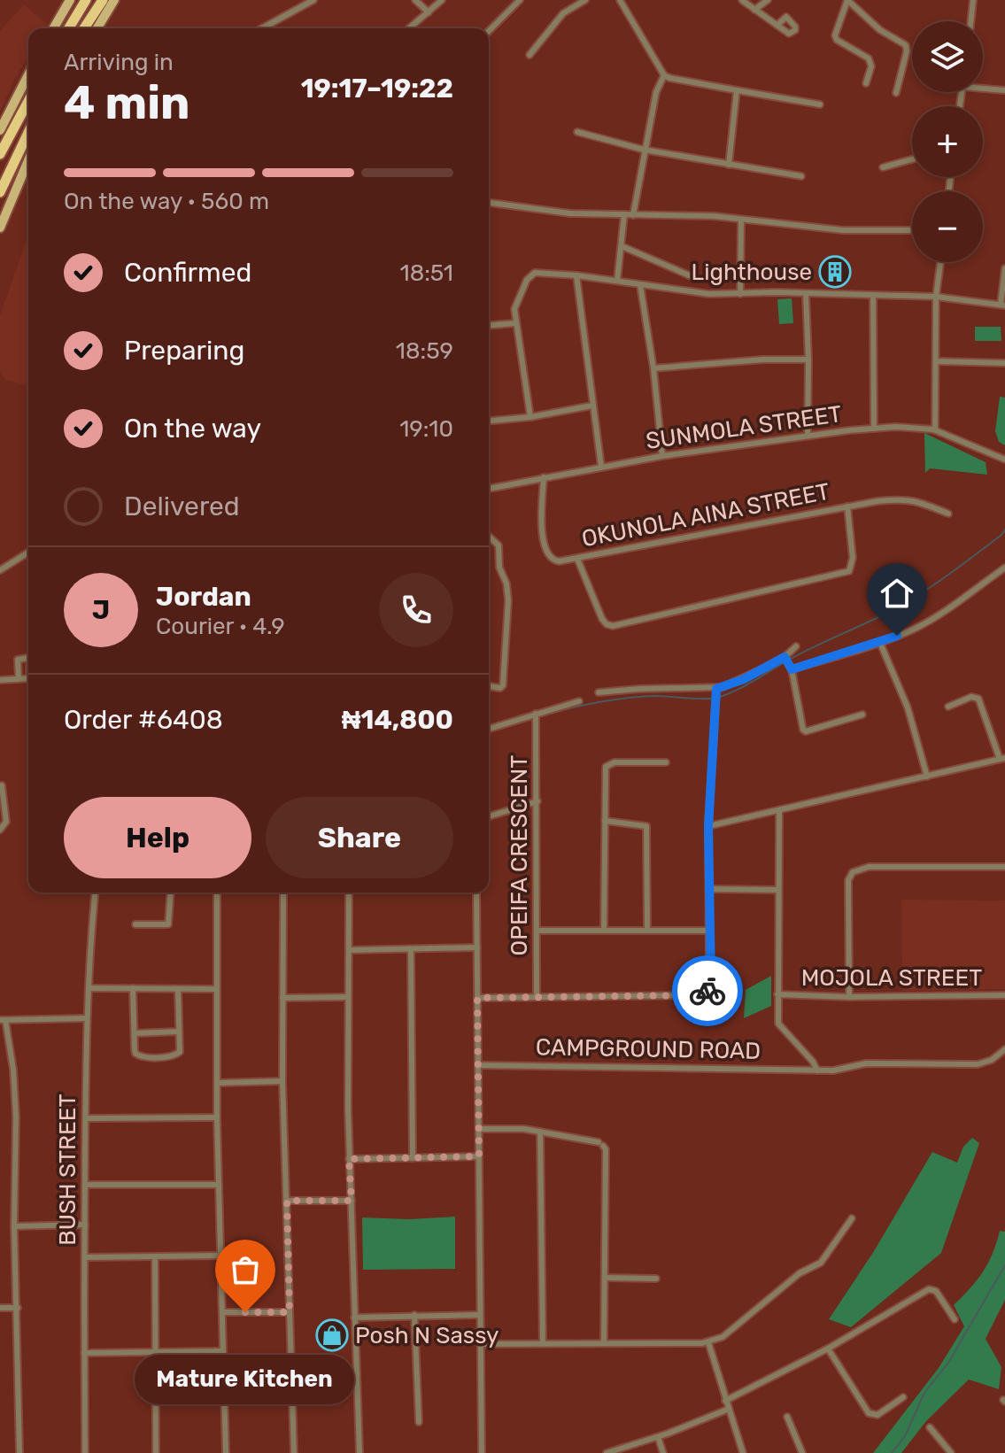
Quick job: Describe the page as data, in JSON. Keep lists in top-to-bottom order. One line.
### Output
{"streets":{"street":["SUNMOLA STREET","OKUNOLA AINA STREET","OPEIFA CRESCENT","MOJOLA STREET","CAMPGROUND ROAD","BUSH STREET"]},"crossings":[["SUNMOLA STREET","OKUNOLA AINA STREET"]],"places":{"building":["Lighthouse"],"other":["Mature Kitchen"],"shop":["Posh N Sassy"]},"page":{"map_buttons":["+","−"],"heading":["4 min","Arriving in","19:17–19:22"],"panel":["Jordan","Courier · 4.9","Order #6408","₦14,800"],"bar":"On the way · 560 m","list":[["Confirmed","18:51"],["Preparing","18:59"],["On the way","19:10"],"Delivered"],"round":"J","buttons":["Help","Share"],"bubble":"Mature Kitchen"}}
